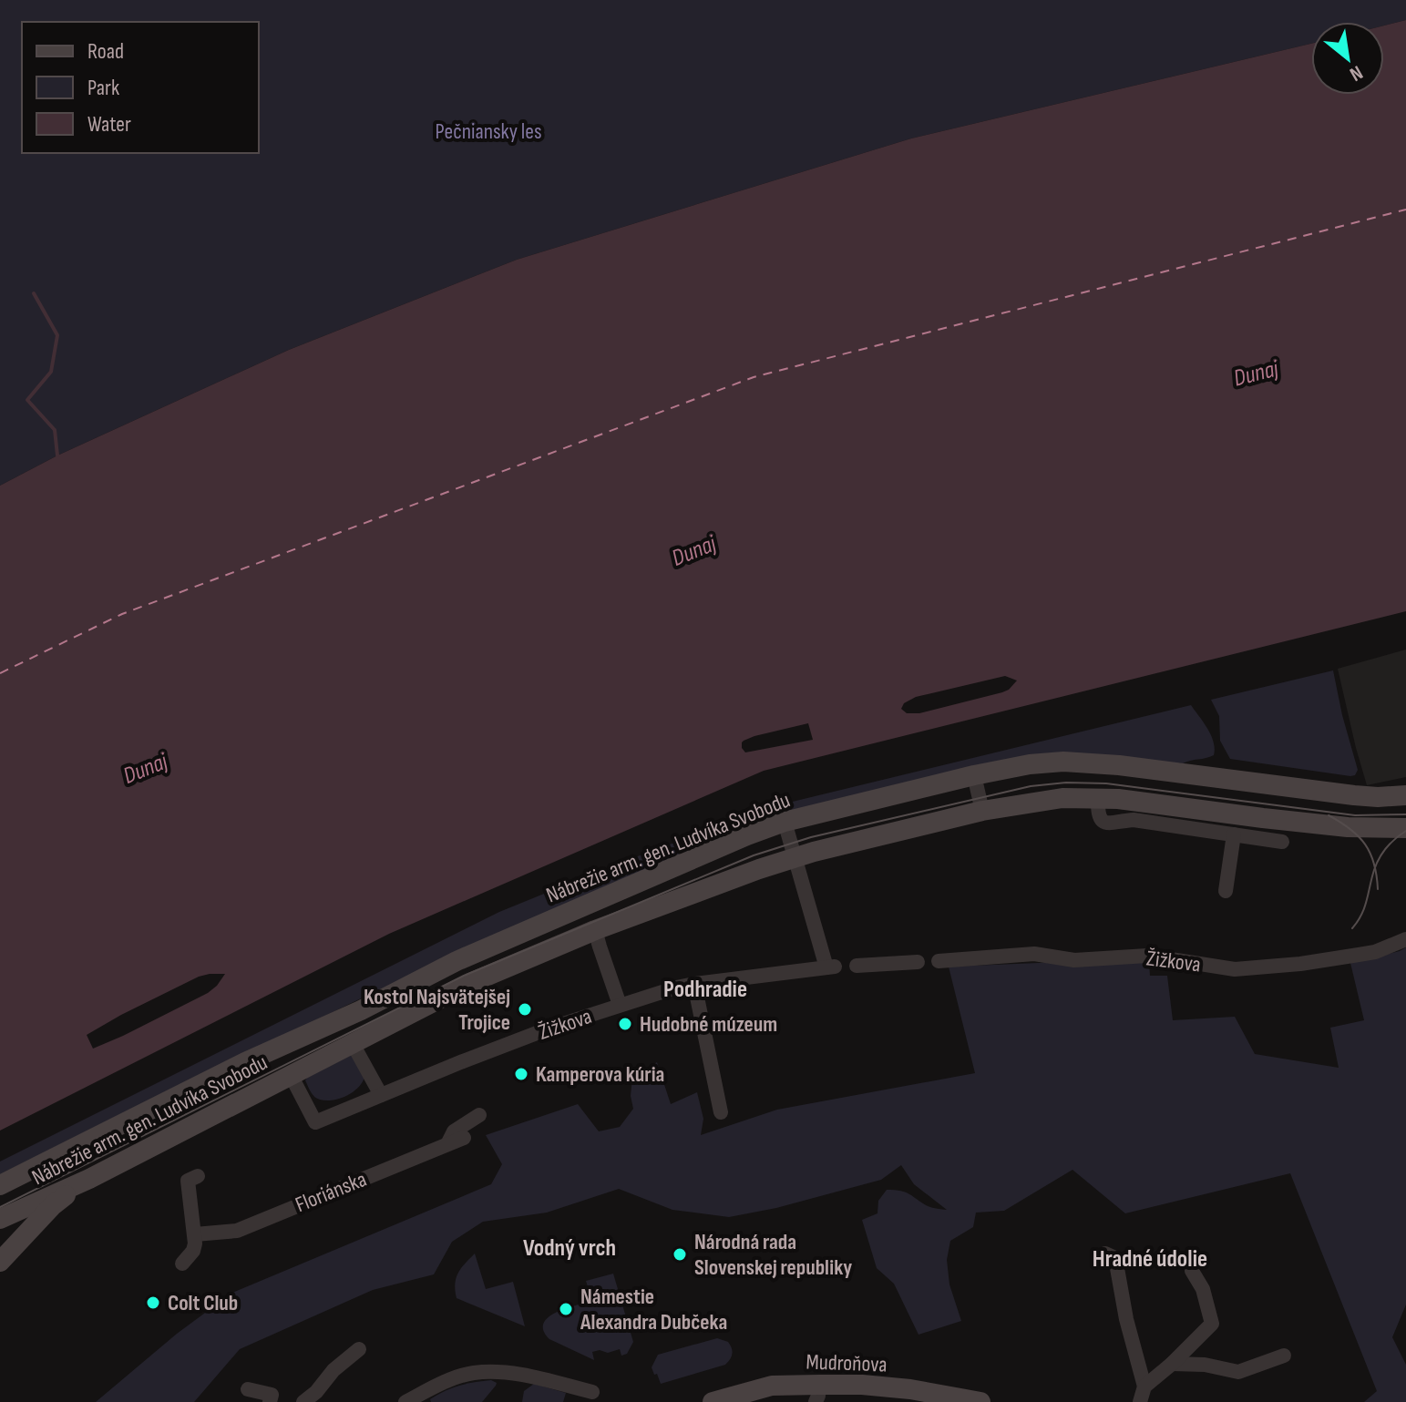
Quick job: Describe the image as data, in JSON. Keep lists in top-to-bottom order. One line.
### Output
{"streets":{"main road":["Nábrežie arm. gen. Ludvíka Svobodu","Mudroňova"],"street":["Žižkova","Floriánska"]},"crossings":[["Nábrežie arm. gen. Ludvíka Svobodu","Žižkova"]],"districts":["Podhradie","Vodný vrch","Hradné údolie"],"water":["Dunaj"],"parks":["Pečniansky les"],"places":["Kostol Najsvätejšej Trojice","Hudobné múzeum","Kamperova kúria","Národná rada Slovenskej republiky","Colt Club","Námestie Alexandra Dubčeka"],"legend":["Road","Park","Water"],"north":"bottom right"}
